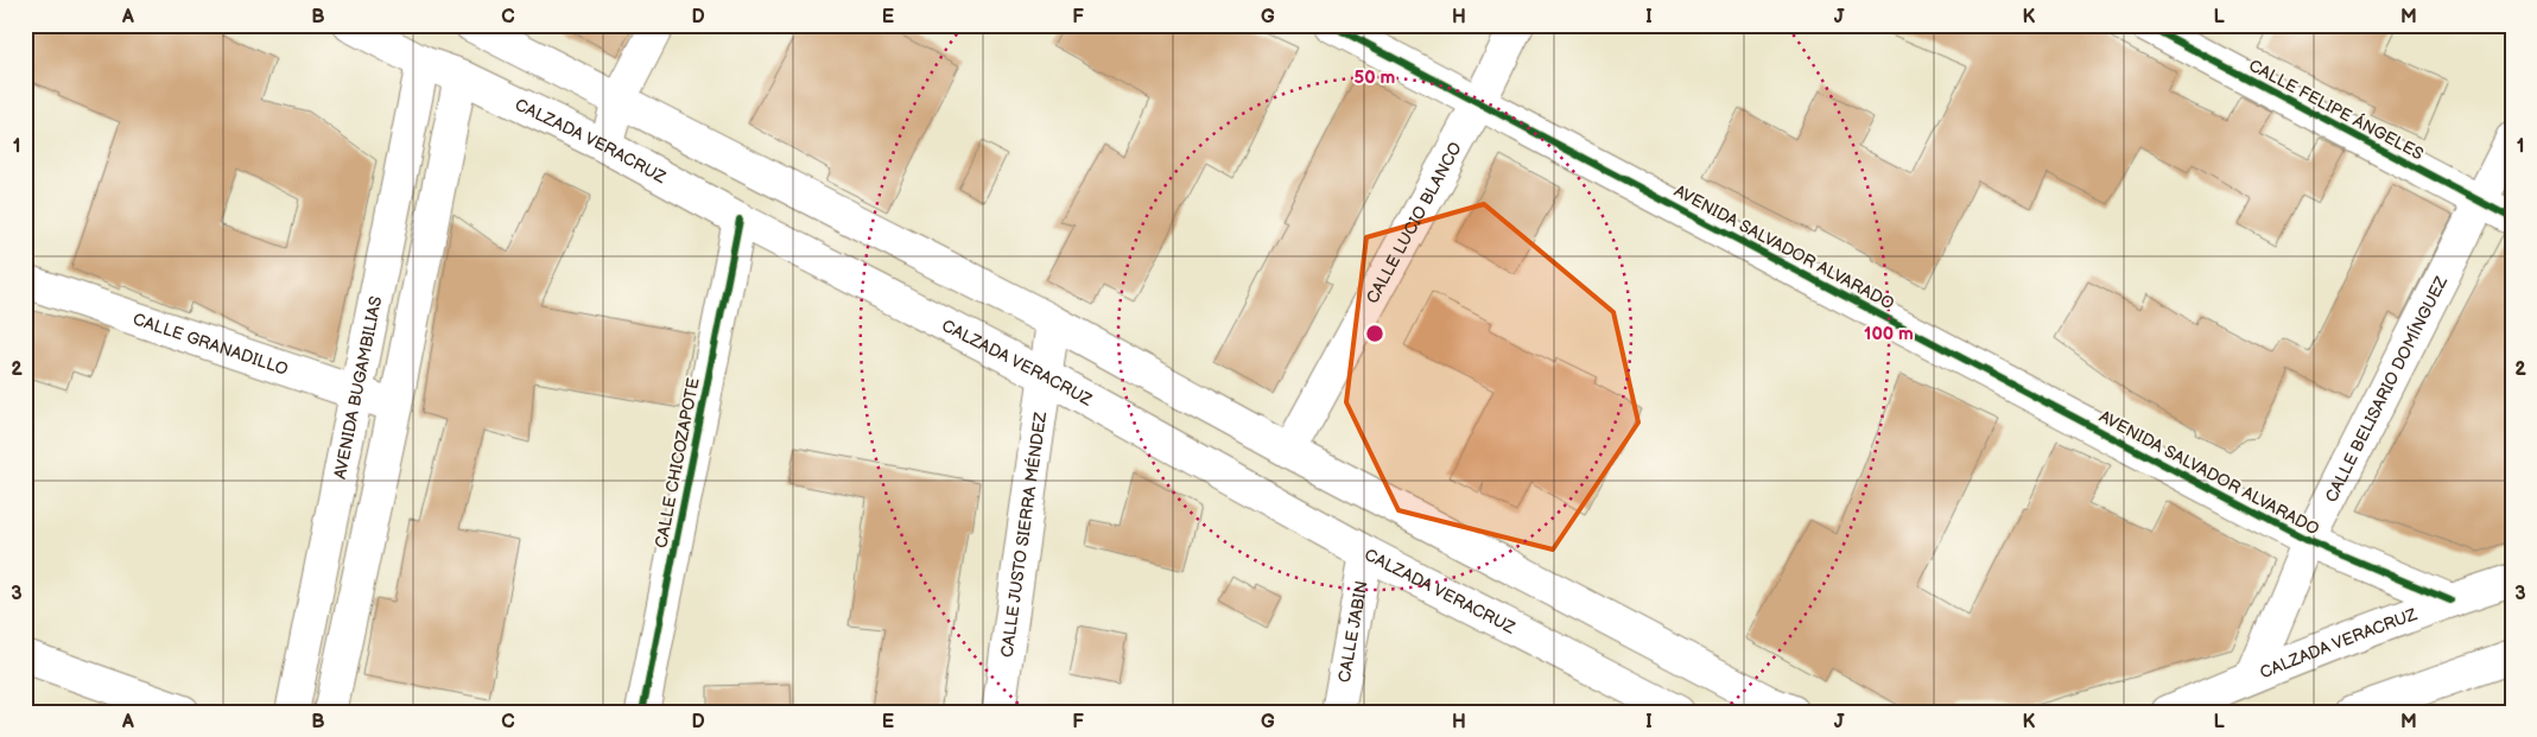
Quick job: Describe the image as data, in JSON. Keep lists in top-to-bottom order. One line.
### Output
{"streets":{"main road":["CALLE FELIPE ÁNGELES","CALZADA VERACRUZ","CALLE LUCIO BLANCO","AVENIDA SALVADOR ALVARADO","CALLE GRANADILLO","AVENIDA BUGAMBILIAS","CALLE BELISARIO DOMÍNGUEZ","CALLE CHICOZAPOTE","CALLE JUSTO SIERRA MÉNDEZ","CALLE JABIN"]},"crossings":[["CALLE FELIPE ÁNGELES","CALLE BELISARIO DOMÍNGUEZ"],["CALZADA VERACRUZ","AVENIDA SALVADOR ALVARADO"],["CALZADA VERACRUZ","AVENIDA BUGAMBILIAS"],["CALZADA VERACRUZ","CALLE BELISARIO DOMÍNGUEZ"],["CALZADA VERACRUZ","CALLE CHICOZAPOTE"],["CALZADA VERACRUZ","CALLE JUSTO SIERRA MÉNDEZ"],["CALZADA VERACRUZ","CALLE JABIN"],["CALLE LUCIO BLANCO","AVENIDA SALVADOR ALVARADO"],["AVENIDA SALVADOR ALVARADO","CALLE BELISARIO DOMÍNGUEZ"],["CALLE GRANADILLO","AVENIDA BUGAMBILIAS"]],"grid":{"columns":["A","B","C","D","E","F","G","H","I","J","K","L","M"],"rows":["1","2","3"]},"rings":["50 m","100 m"]}
